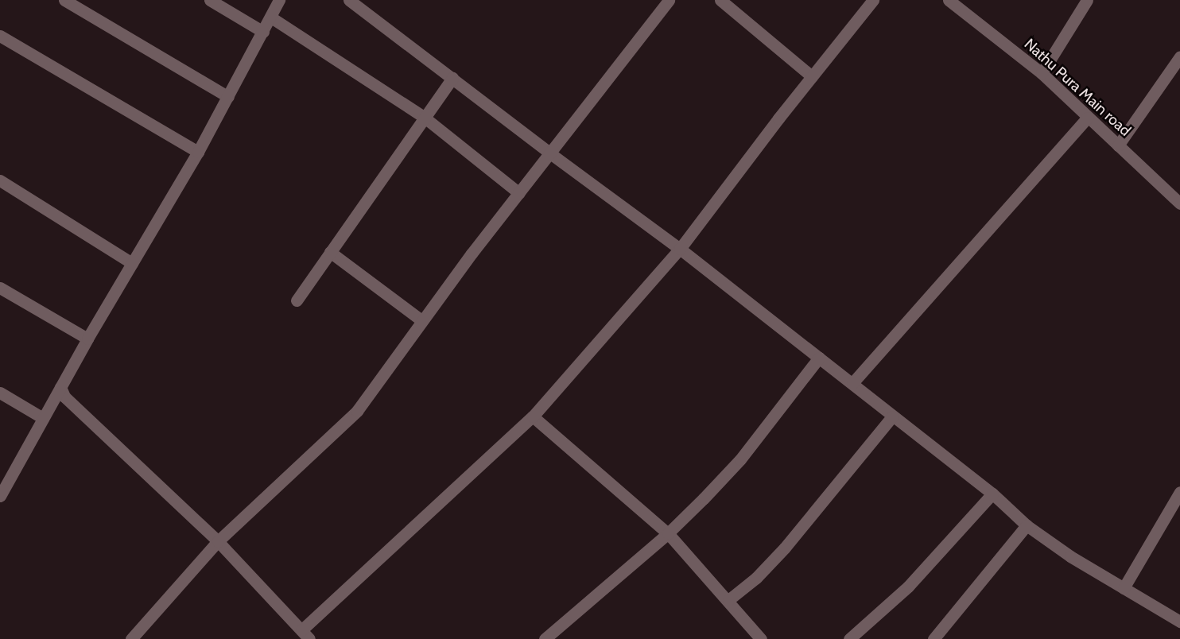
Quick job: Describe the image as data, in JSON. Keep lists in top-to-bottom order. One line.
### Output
{"streets":{"street":["Nathu Pura Main road"]}}
